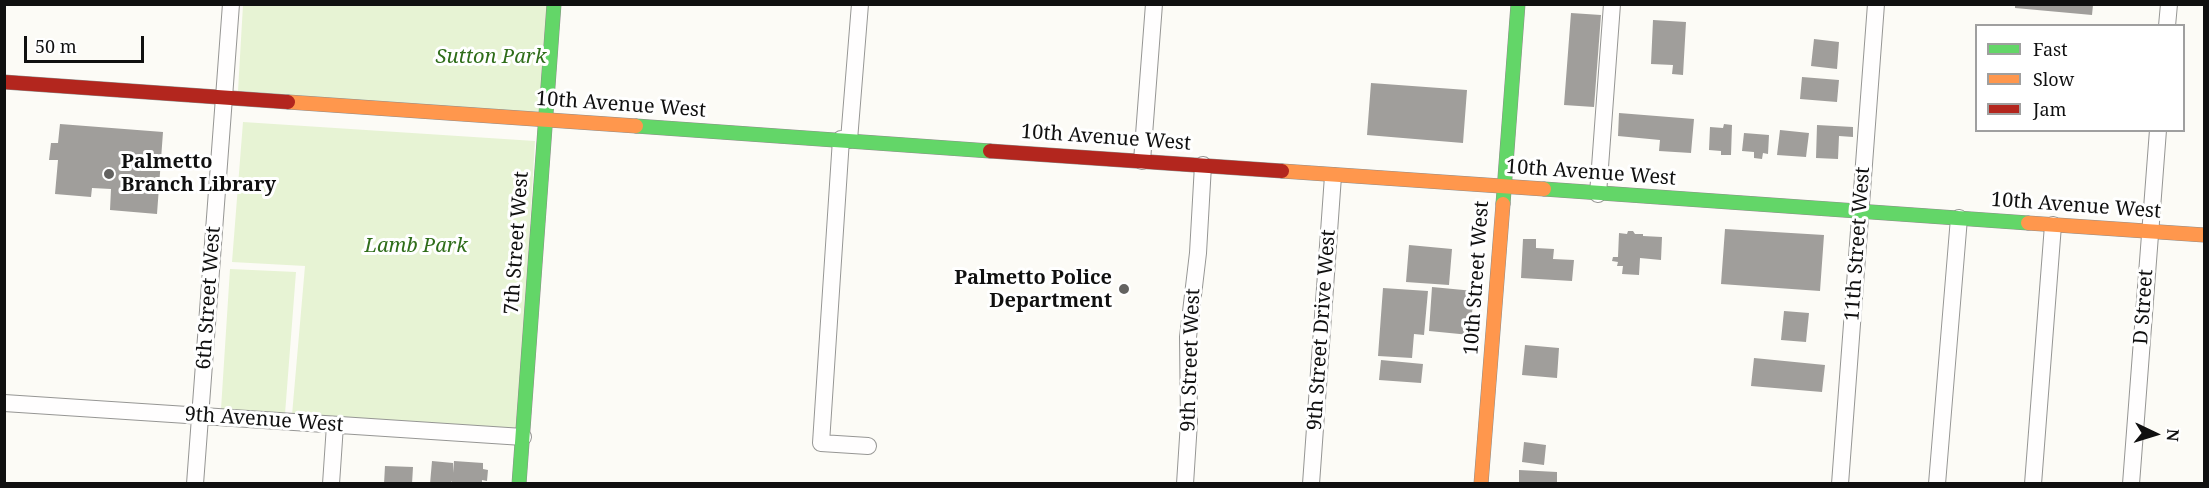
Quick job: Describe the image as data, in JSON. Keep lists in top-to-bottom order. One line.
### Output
{"streets":{"street":["10th Avenue West","7th Street West","11th Street West","10th Street West","6th Street West","D Street","9th Street Drive West","9th Street West","9th Avenue West"]},"crossings":[["10th Avenue West","7th Street West"],["10th Avenue West","11th Street West"],["10th Avenue West","10th Street West"],["10th Avenue West","6th Street West"],["10th Avenue West","D Street"],["10th Avenue West","9th Street Drive West"],["10th Avenue West","9th Street West"],["7th Street West","9th Avenue West"],["6th Street West","9th Avenue West"]],"parks":["Sutton Park","Lamb Park"],"places":["Palmetto Branch Library","Palmetto Police Department"],"legend":["Fast","Slow","Jam"],"scale_bar":"50 m","north":"right"}
